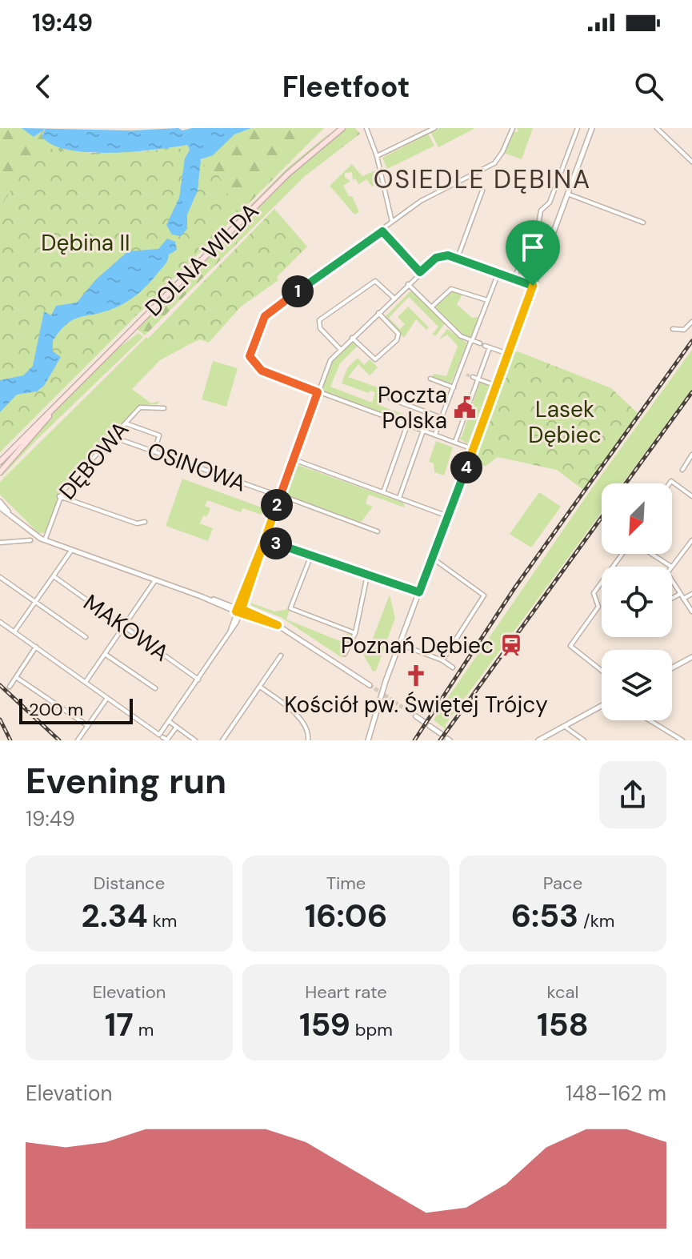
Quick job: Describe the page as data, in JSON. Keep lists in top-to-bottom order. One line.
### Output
{"streets":{"main road":["DOLNA WILDA"],"street":["DĘBOWA","OSINOWA","MAKOWA"]},"crossings":[["DĘBOWA","OSINOWA"]],"districts":["OSIEDLE DĘBINA"],"parks":["Dębina II","Lasek Dębiec"],"places":{"public building":["Poczta Polska"],"station":["Poznań Dębiec"],"church":["Kościół pw. Świętej Trójcy"]},"scale_bar":"200 m","north":"bottom left","page":{"status":"19:49","header":"Fleetfoot","pins":["1","4","2","3"],"scale":"200 m","heading":["Evening run","19:49"],"stats":[["Distance","2.34 km"],["Time","16:06"],["Pace","6:53 /km"],["Elevation","17 m"],["Heart rate","159 bpm"],["kcal","158"]],"chart":["Elevation","148–162 m"]}}
